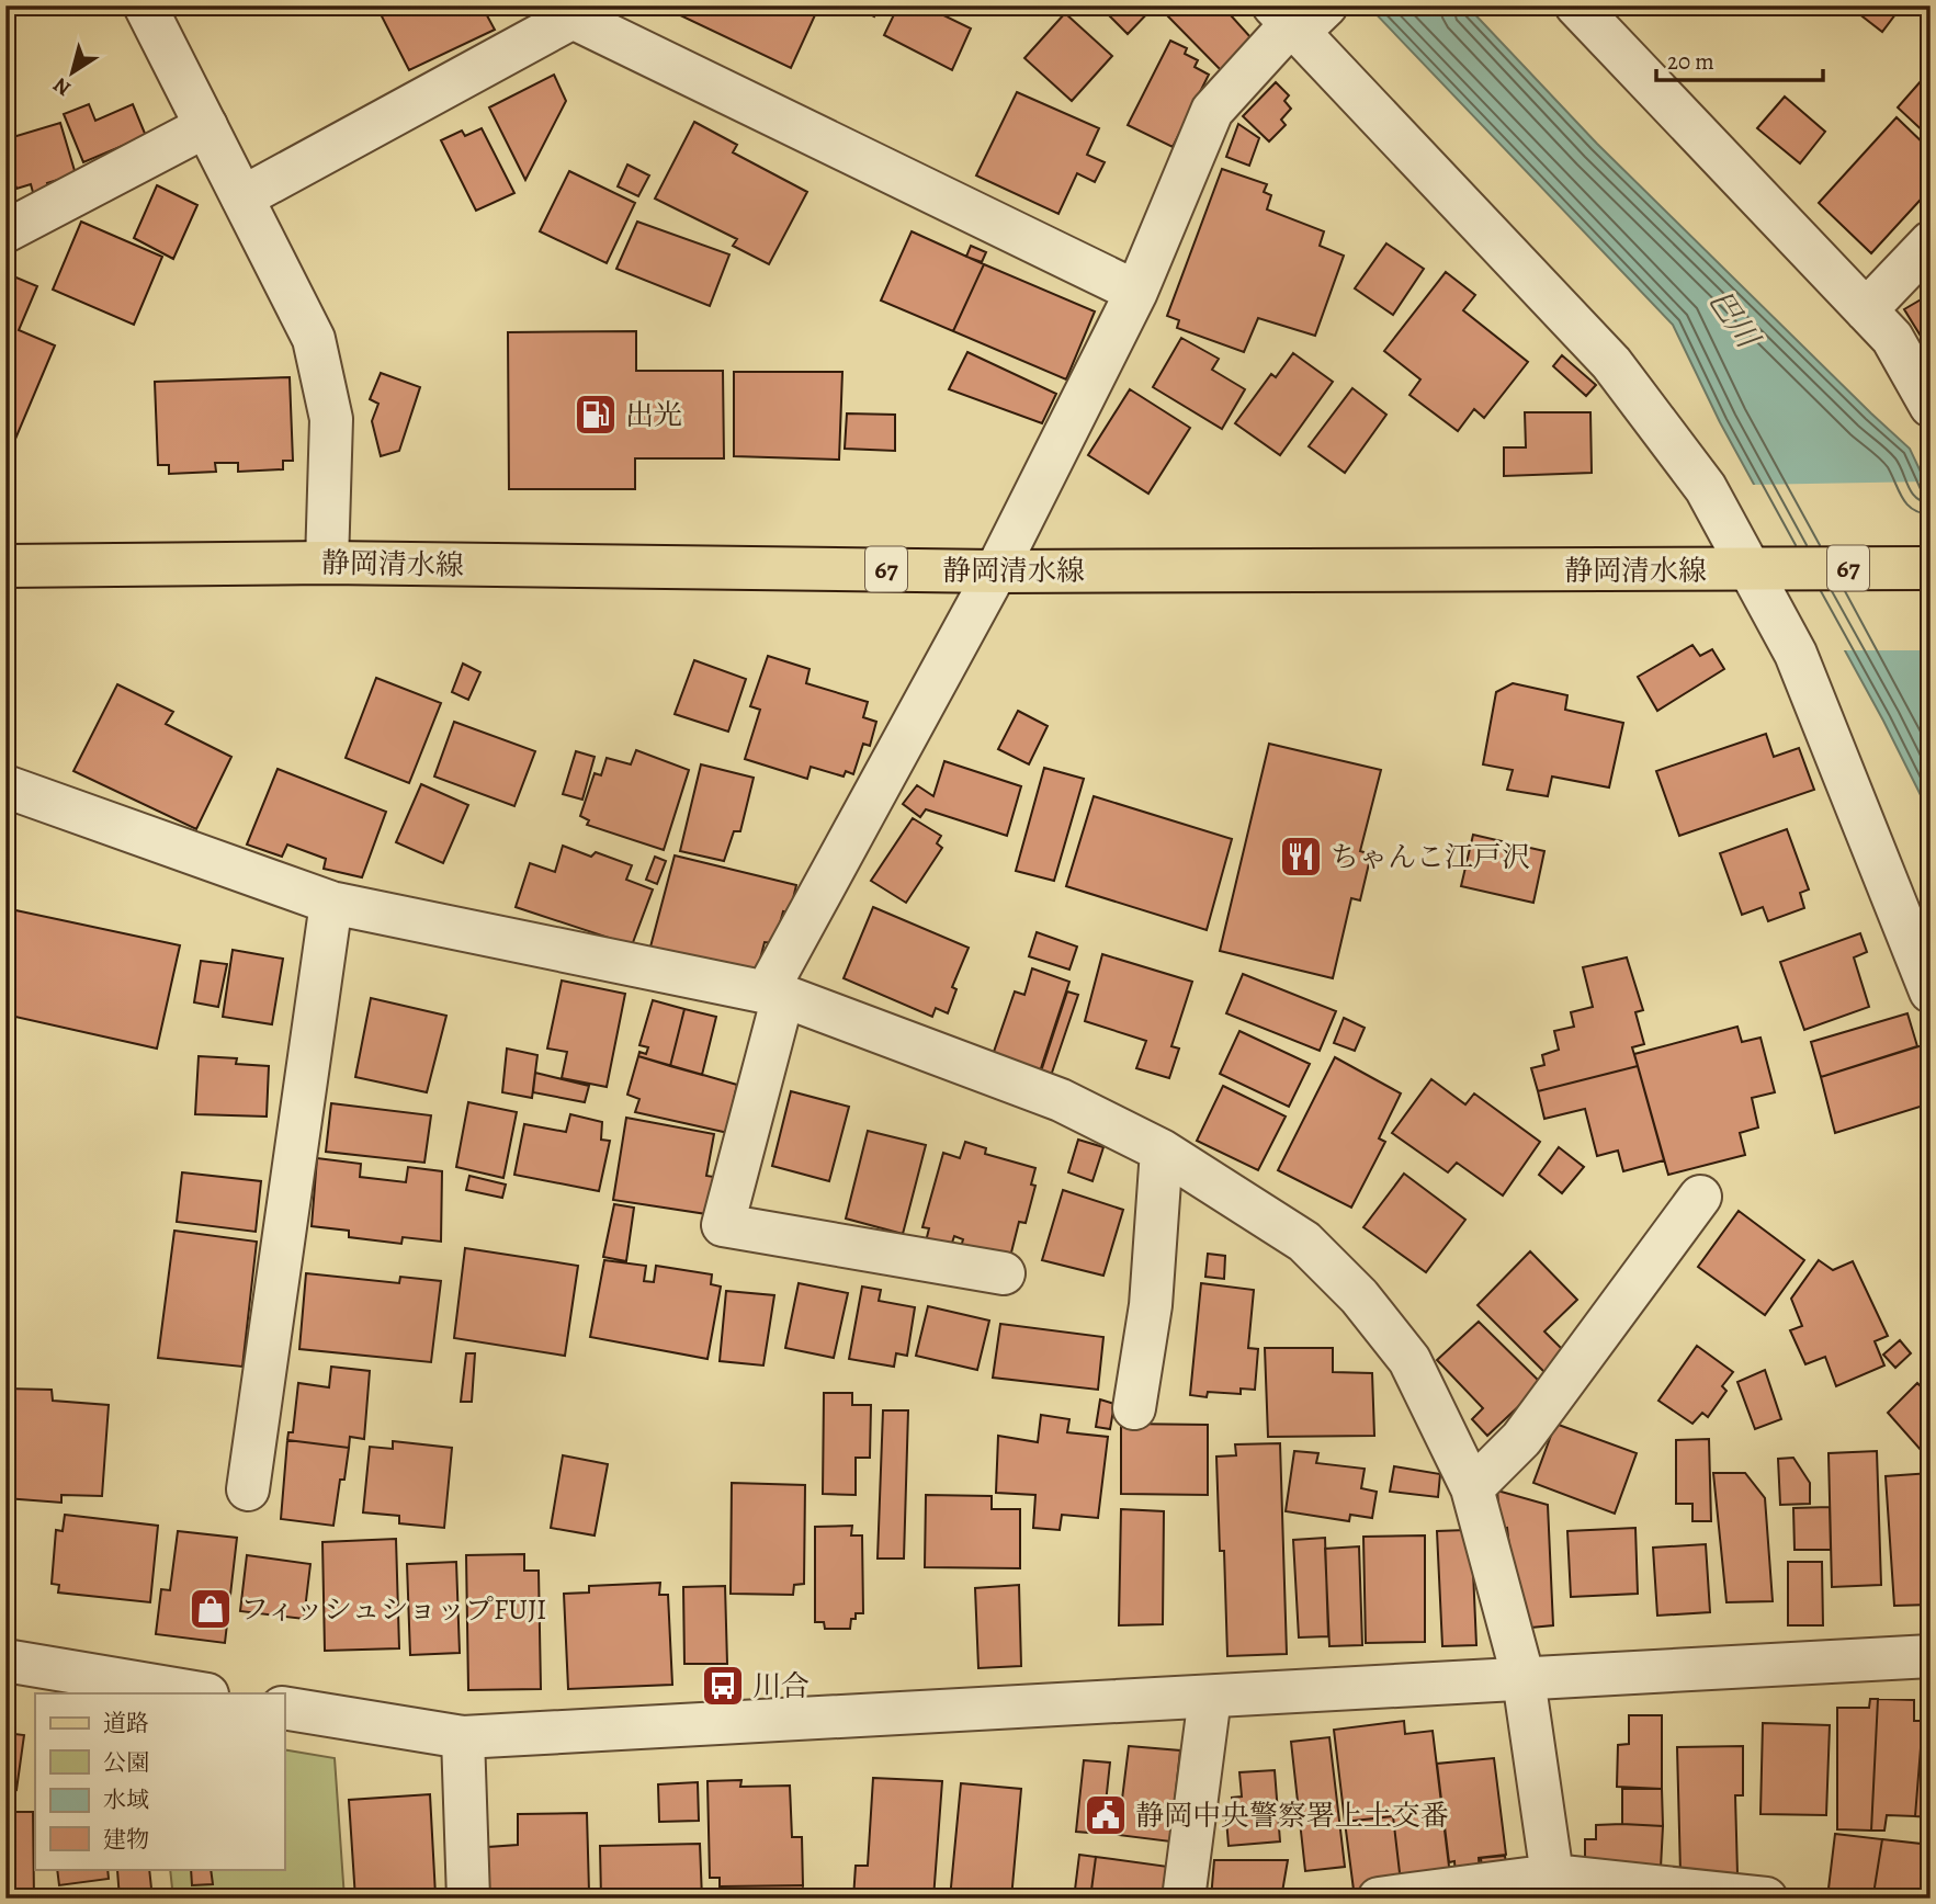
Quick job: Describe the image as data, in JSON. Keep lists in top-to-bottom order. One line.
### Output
{"streets":{"main road":["静岡清水線","67"]},"water":["巴川"],"places":{"fuel station":["出光"],"restaurant":["ちゃんこ江戸沢"],"shop":["フィッシュショップFUJI"],"bus stop":["川合"],"public building":["静岡中央警察署上土交番"]},"legend":["道路","公園","水域","建物"],"scale_bar":"20 m","north":"bottom left"}
